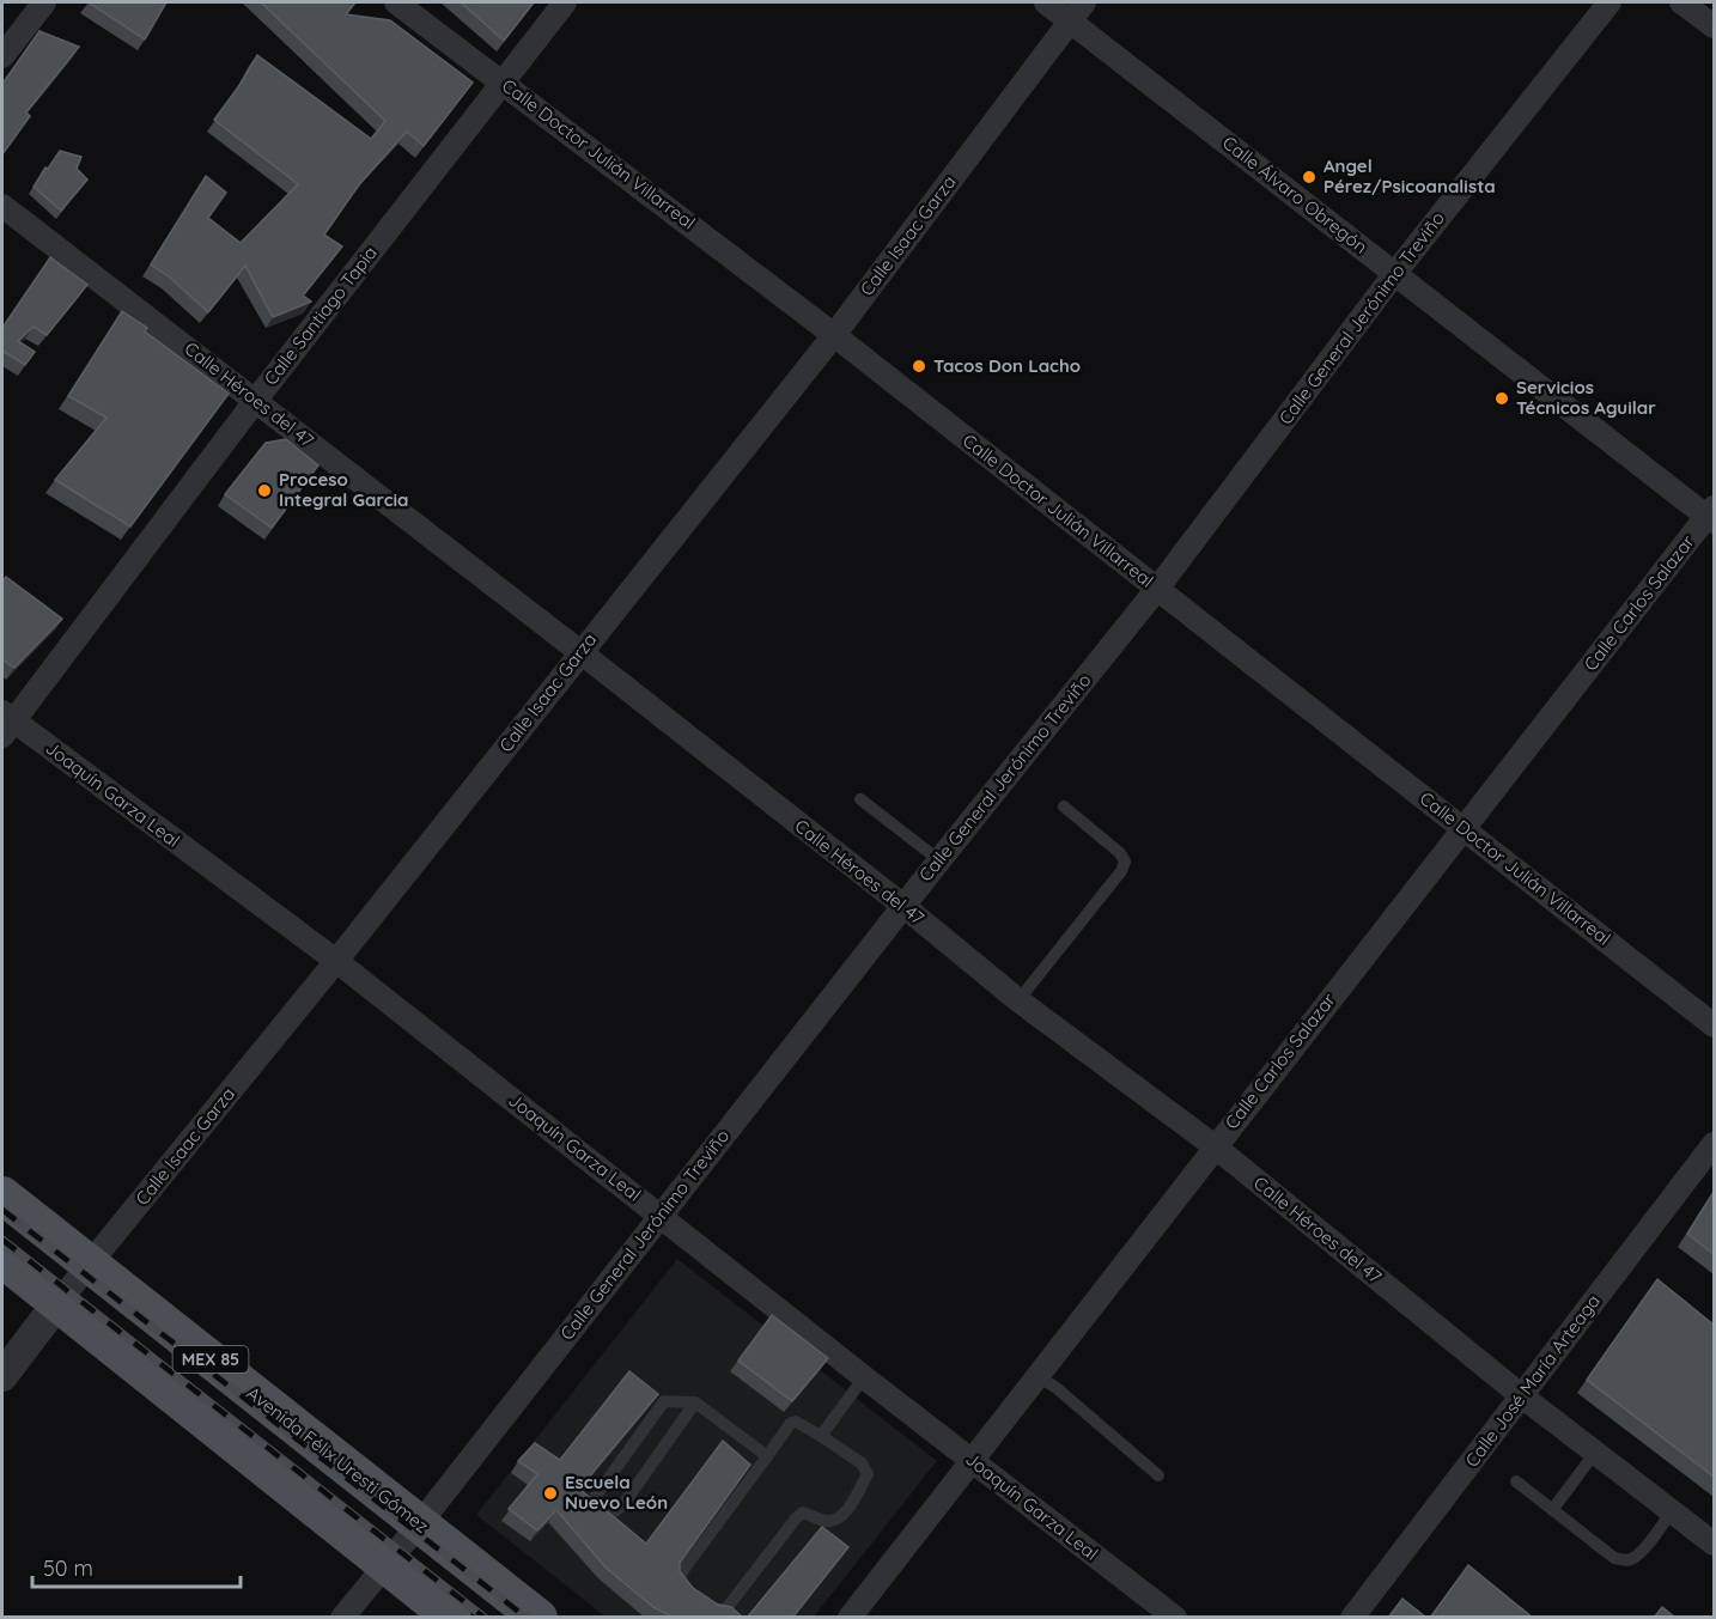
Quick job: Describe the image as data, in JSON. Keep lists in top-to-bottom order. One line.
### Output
{"streets":{"main road":["MEX 85","Avenida Félix Uresti Gómez"],"street":["Calle Doctor Julián Villarreal","Calle Álvaro Obregón","Calle Isaac Garza","Calle Santiago Tapia","Calle General Jerónimo Treviño","Calle Héroes del 47","Calle Carlos Salazar","Joaquín Garza Leal","Calle José María Arteaga"]},"crossings":[["Calle Doctor Julián Villarreal","Calle Isaac Garza"],["Calle Doctor Julián Villarreal","Calle Santiago Tapia"],["Calle Doctor Julián Villarreal","Calle General Jerónimo Treviño"],["Calle Doctor Julián Villarreal","Calle Carlos Salazar"],["Calle Álvaro Obregón","Calle Isaac Garza"],["Calle Álvaro Obregón","Calle General Jerónimo Treviño"],["Calle Álvaro Obregón","Calle Carlos Salazar"],["Calle Isaac Garza","Calle Héroes del 47"],["Calle Isaac Garza","Joaquín Garza Leal"],["Calle Isaac Garza","MEX 85"],["Calle Isaac Garza","Avenida Félix Uresti Gómez"],["Calle Santiago Tapia","Calle Héroes del 47"],["Calle Santiago Tapia","Joaquín Garza Leal"],["Calle General Jerónimo Treviño","Calle Héroes del 47"],["Calle General Jerónimo Treviño","Joaquín Garza Leal"],["Calle General Jerónimo Treviño","MEX 85"],["Calle General Jerónimo Treviño","Avenida Félix Uresti Gómez"],["Calle Héroes del 47","Calle Carlos Salazar"],["Calle Héroes del 47","Calle José María Arteaga"],["Calle Carlos Salazar","Joaquín Garza Leal"]],"places":["Angel Pérez/Psicoanalista","Tacos Don Lacho","Servicios Técnicos Aguilar","Proceso Integral Garcia","Escuela Nuevo León"],"scale_bar":"50 m"}
